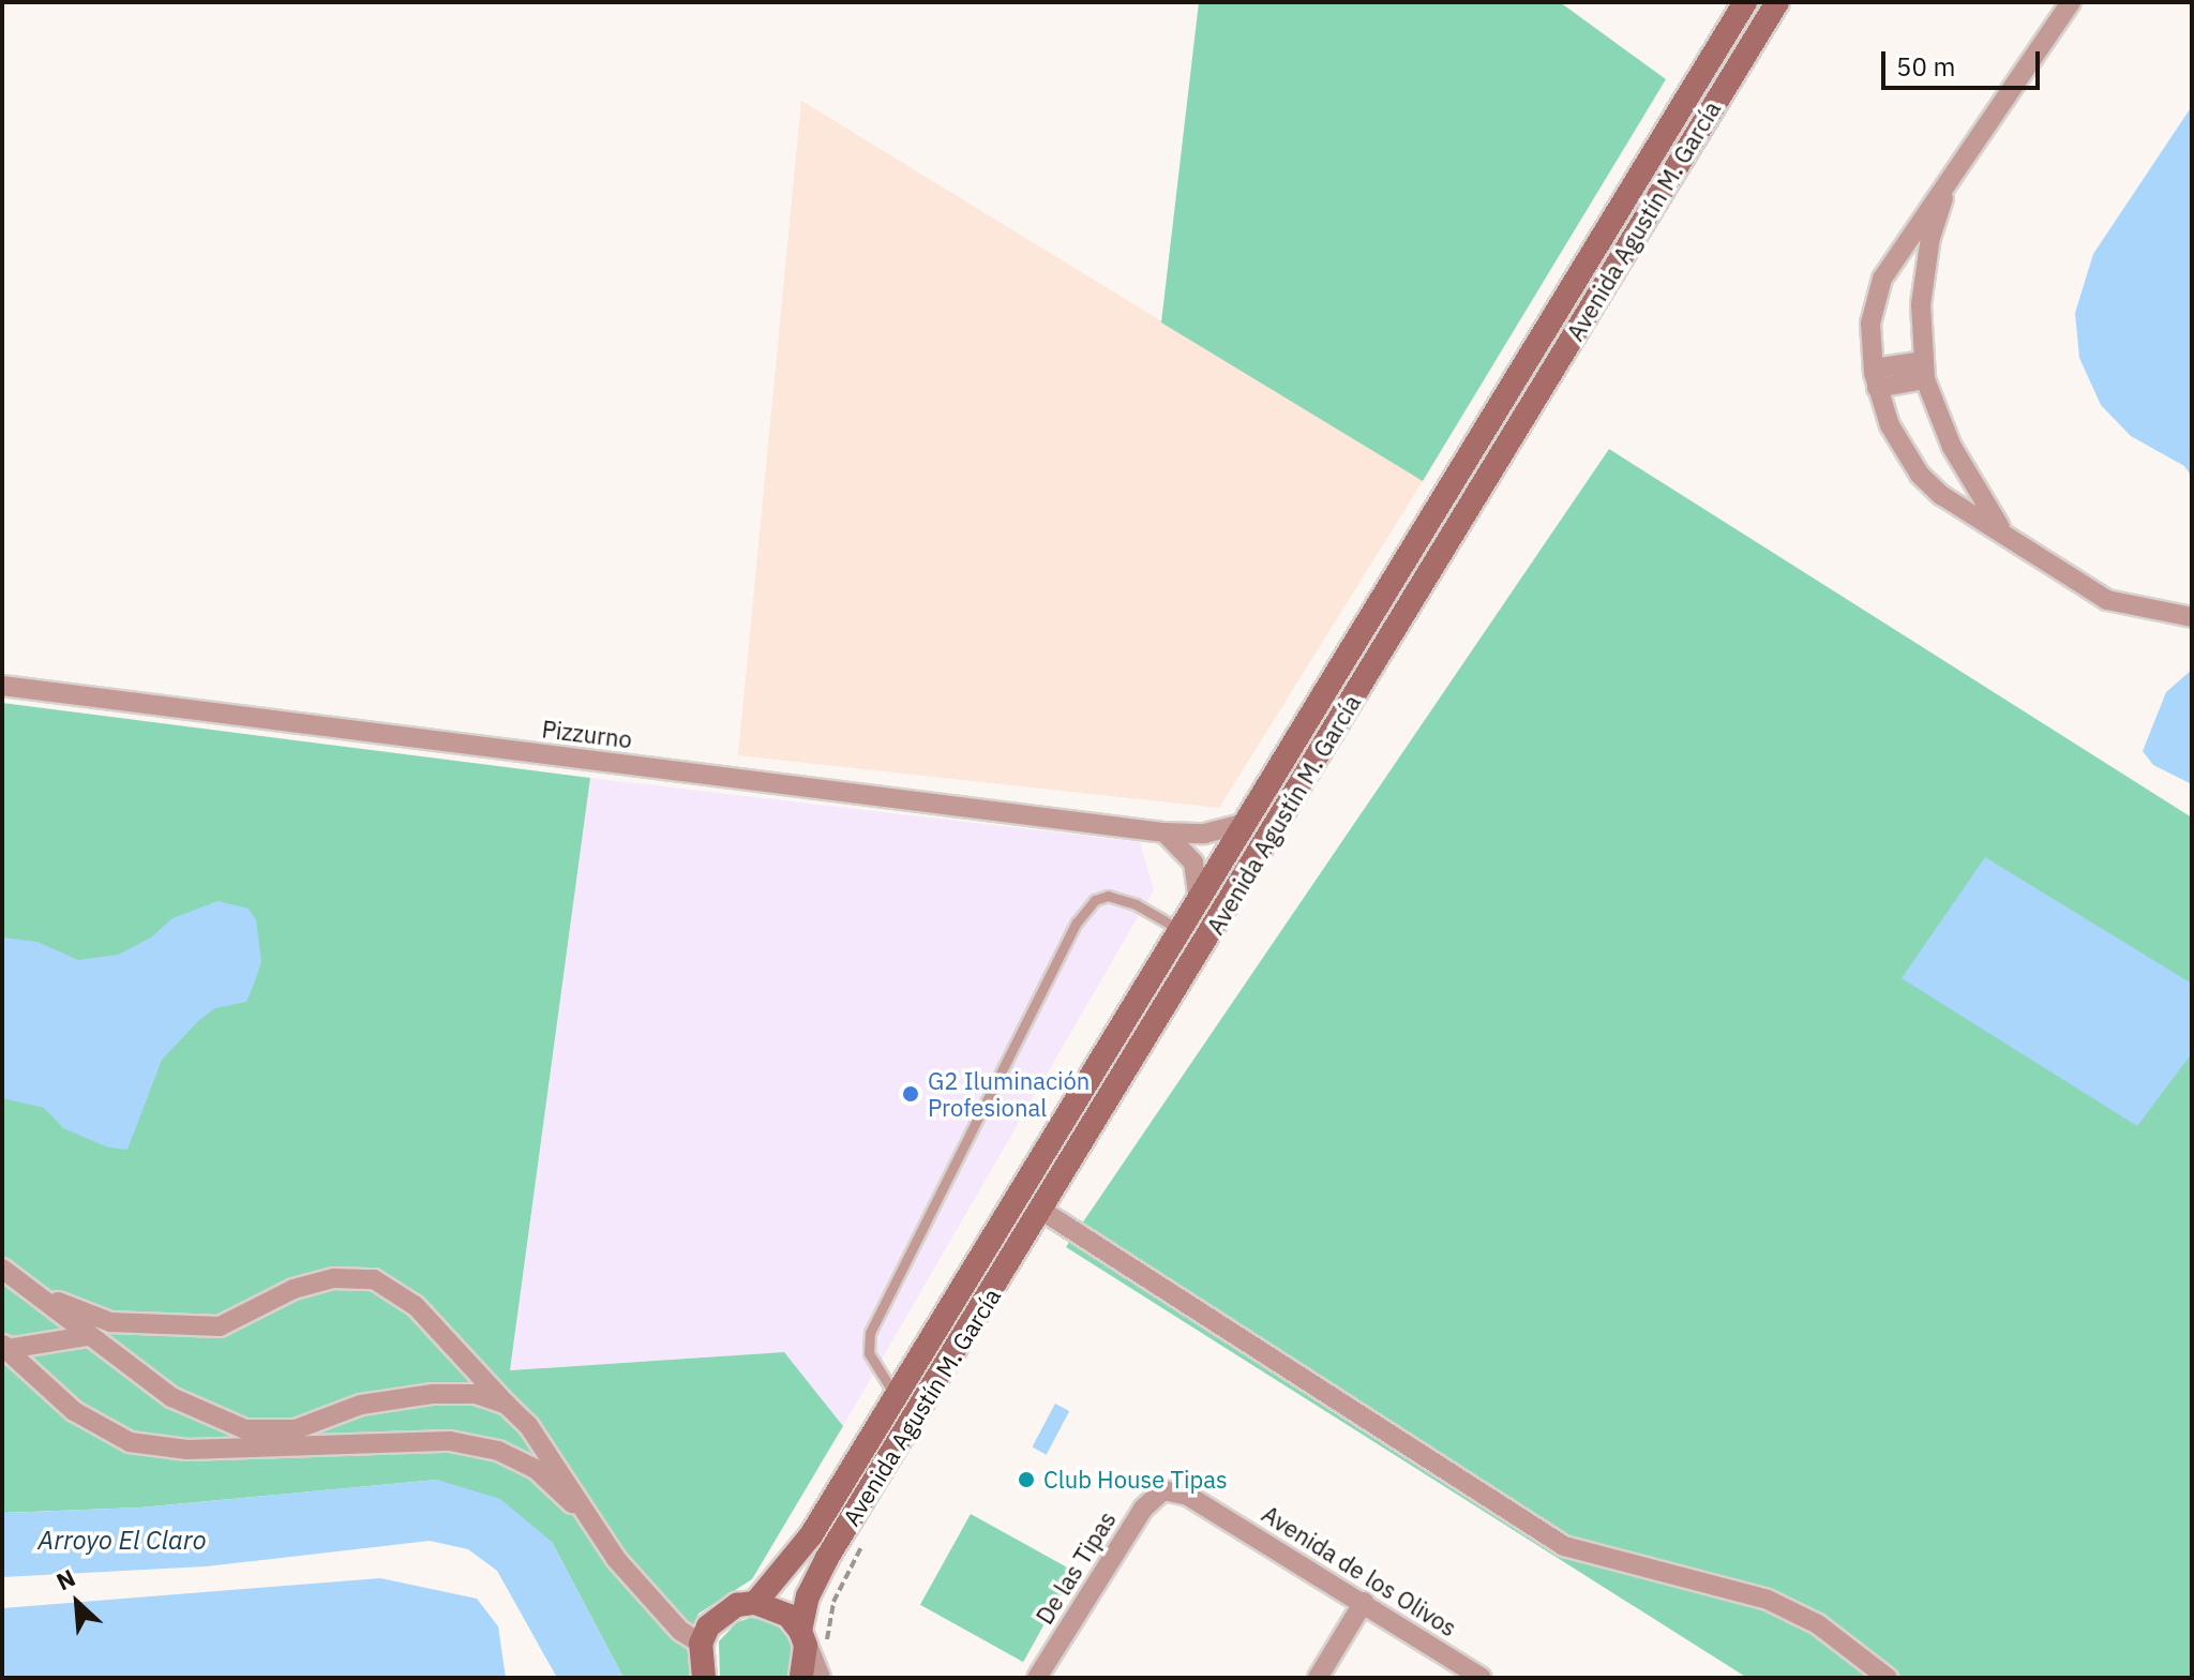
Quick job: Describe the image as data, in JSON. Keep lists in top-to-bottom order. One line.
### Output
{"streets":{"main road":["Avenida Agustín M. García"],"street":["Pizzurno","De las Tipas","Avenida de los Olivos"]},"crossings":[["Avenida Agustín M. García","Pizzurno"],["De las Tipas","Avenida de los Olivos"]],"water":["Arroyo El Claro"],"places":["G2 Iluminación Profesional","Club House Tipas"],"scale_bar":"50 m","north":"top left"}
